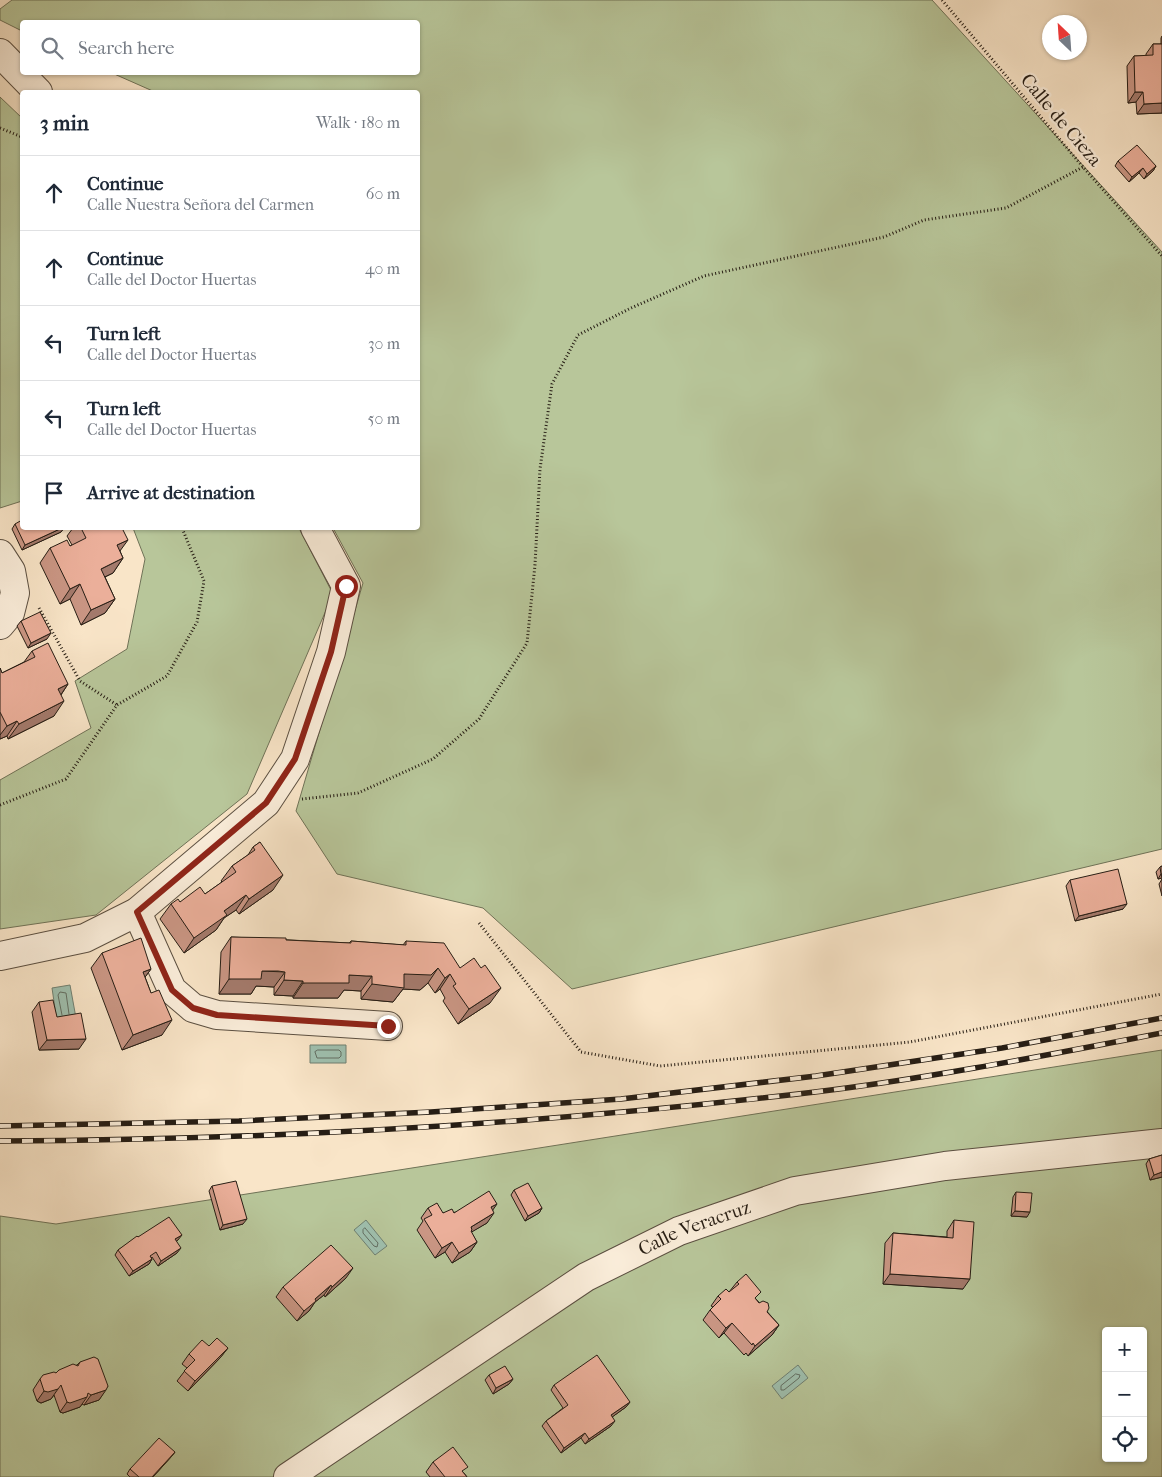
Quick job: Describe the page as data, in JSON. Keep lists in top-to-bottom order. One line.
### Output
{"streets":{"street":["Calle Veracruz"],"path":["Calle de Cieza"]},"north":"top left","page":{"search":"Search here","heading":["3 min","Walk · 180 m"],"list":[["Continue","Calle Nuestra Señora del Carmen","60 m"],["Continue","Calle del Doctor Huertas","40 m"],["Turn left","Calle del Doctor Huertas","30 m"],["Turn left","Calle del Doctor Huertas","50 m"],"Arrive at destination"],"map_buttons":["+","−"]}}
